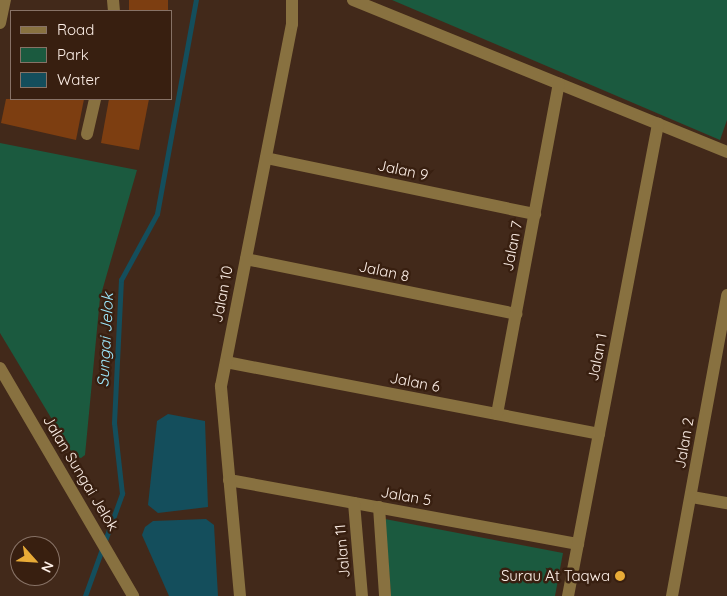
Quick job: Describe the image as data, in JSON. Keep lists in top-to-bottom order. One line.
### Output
{"streets":{"street":["Jalan 9","Jalan 7","Jalan 8","Jalan 10","Jalan 1","Jalan 6","Jalan 2","Jalan Sungai Jelok","Jalan 5","Jalan 11"]},"crossings":[["Jalan 9","Jalan 7"],["Jalan 9","Jalan 10"],["Jalan 7","Jalan 8"],["Jalan 7","Jalan 6"],["Jalan 8","Jalan 10"],["Jalan 10","Jalan 6"],["Jalan 10","Jalan 5"],["Jalan 1","Jalan 6"],["Jalan 1","Jalan 5"],["Jalan 5","Jalan 11"]],"water":["Sungai Jelok"],"places":["Surau At Taqwa"],"legend":["Road","Park","Water"],"north":"bottom right"}
